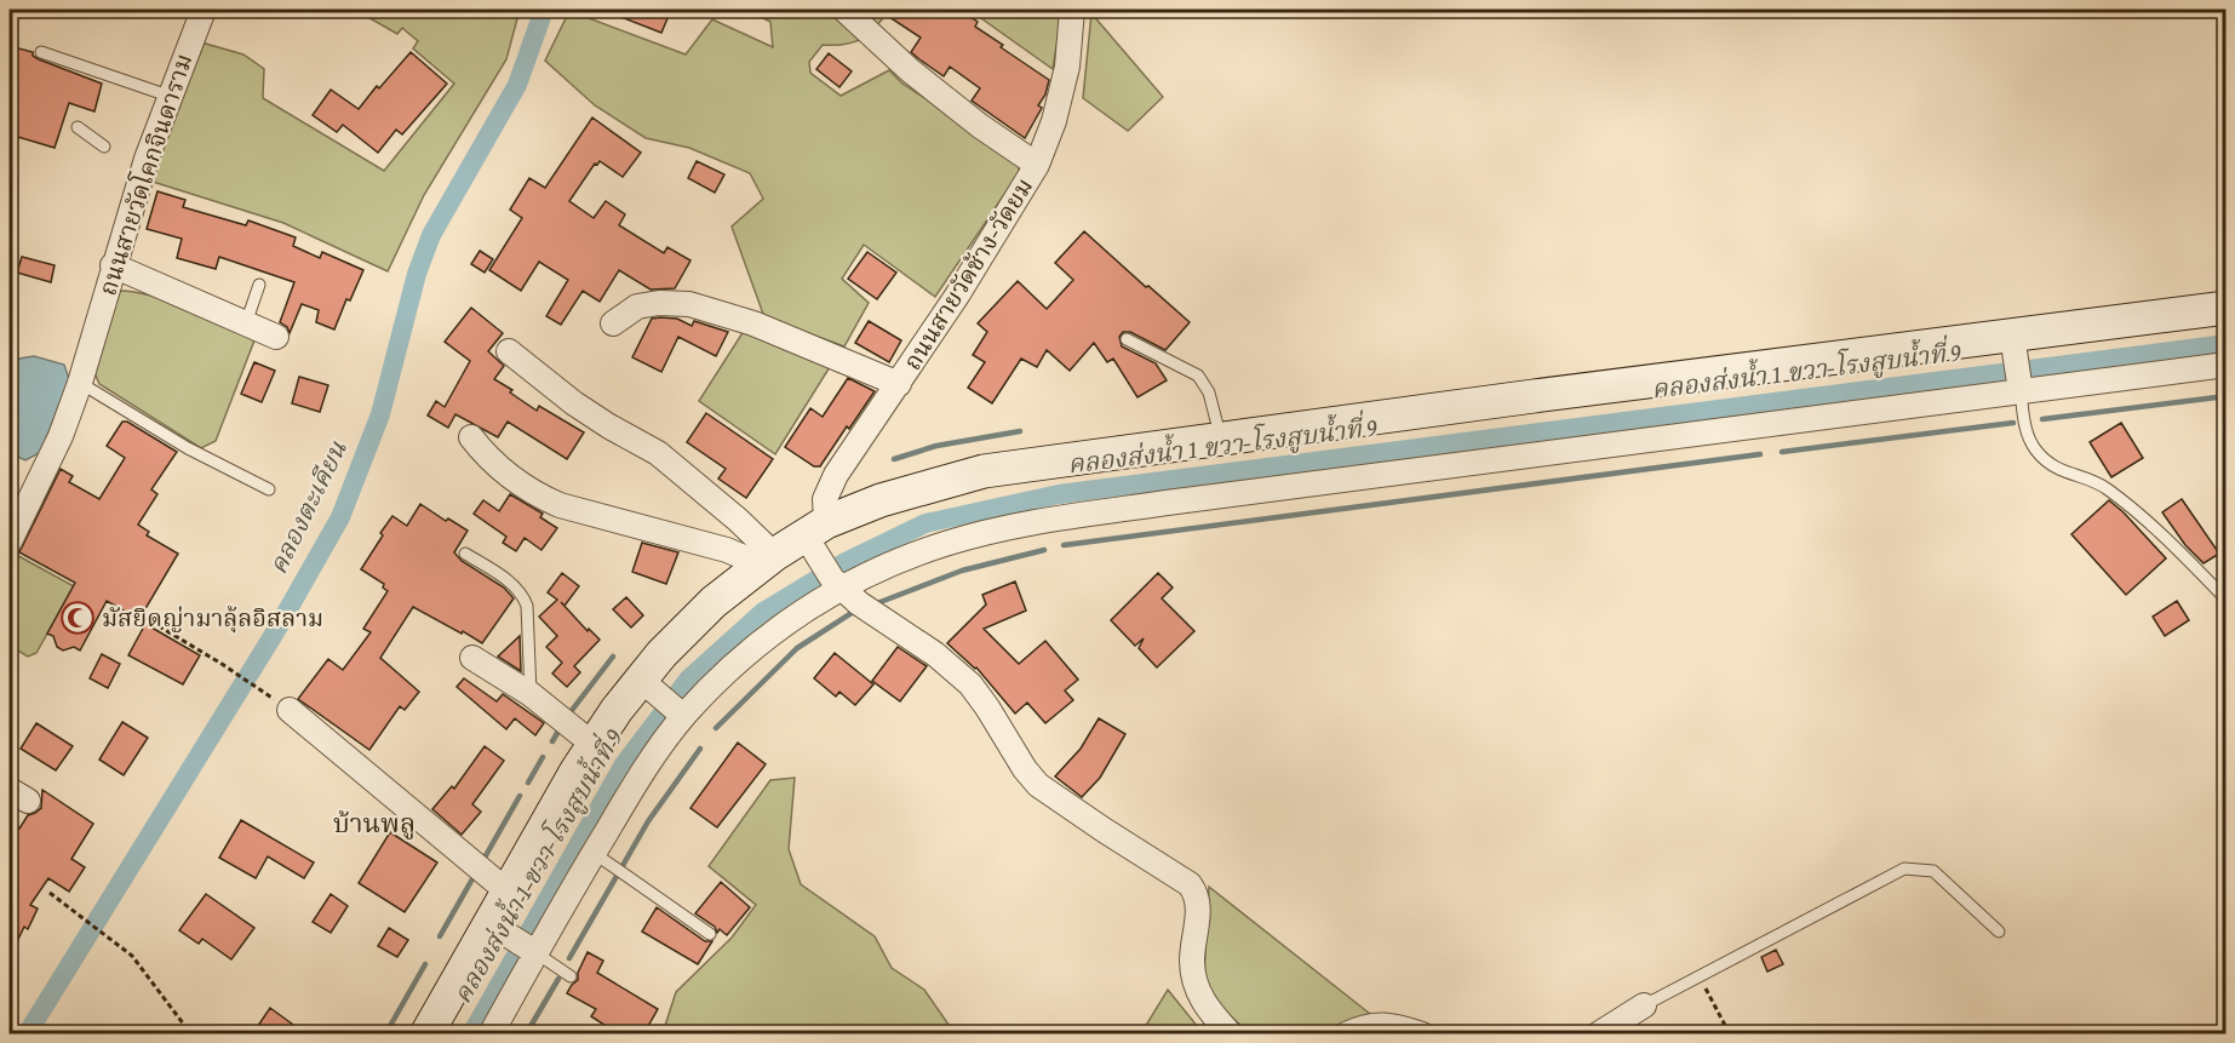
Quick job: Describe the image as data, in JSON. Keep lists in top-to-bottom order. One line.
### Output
{"streets":{"street":["ถนนสายวัดโคกจินดาราม","ถนนสายวัดช้าง-วัดยม"]},"districts":["บ้านพลู"],"water":["คลองส่งน้ำ 1 ขวา-โรงสูบน้ำที่ 9","คลองตะเคียน"],"places":{"mosque":["มัสยิดญ่ามาลุ้ลอิสลาม"]}}
